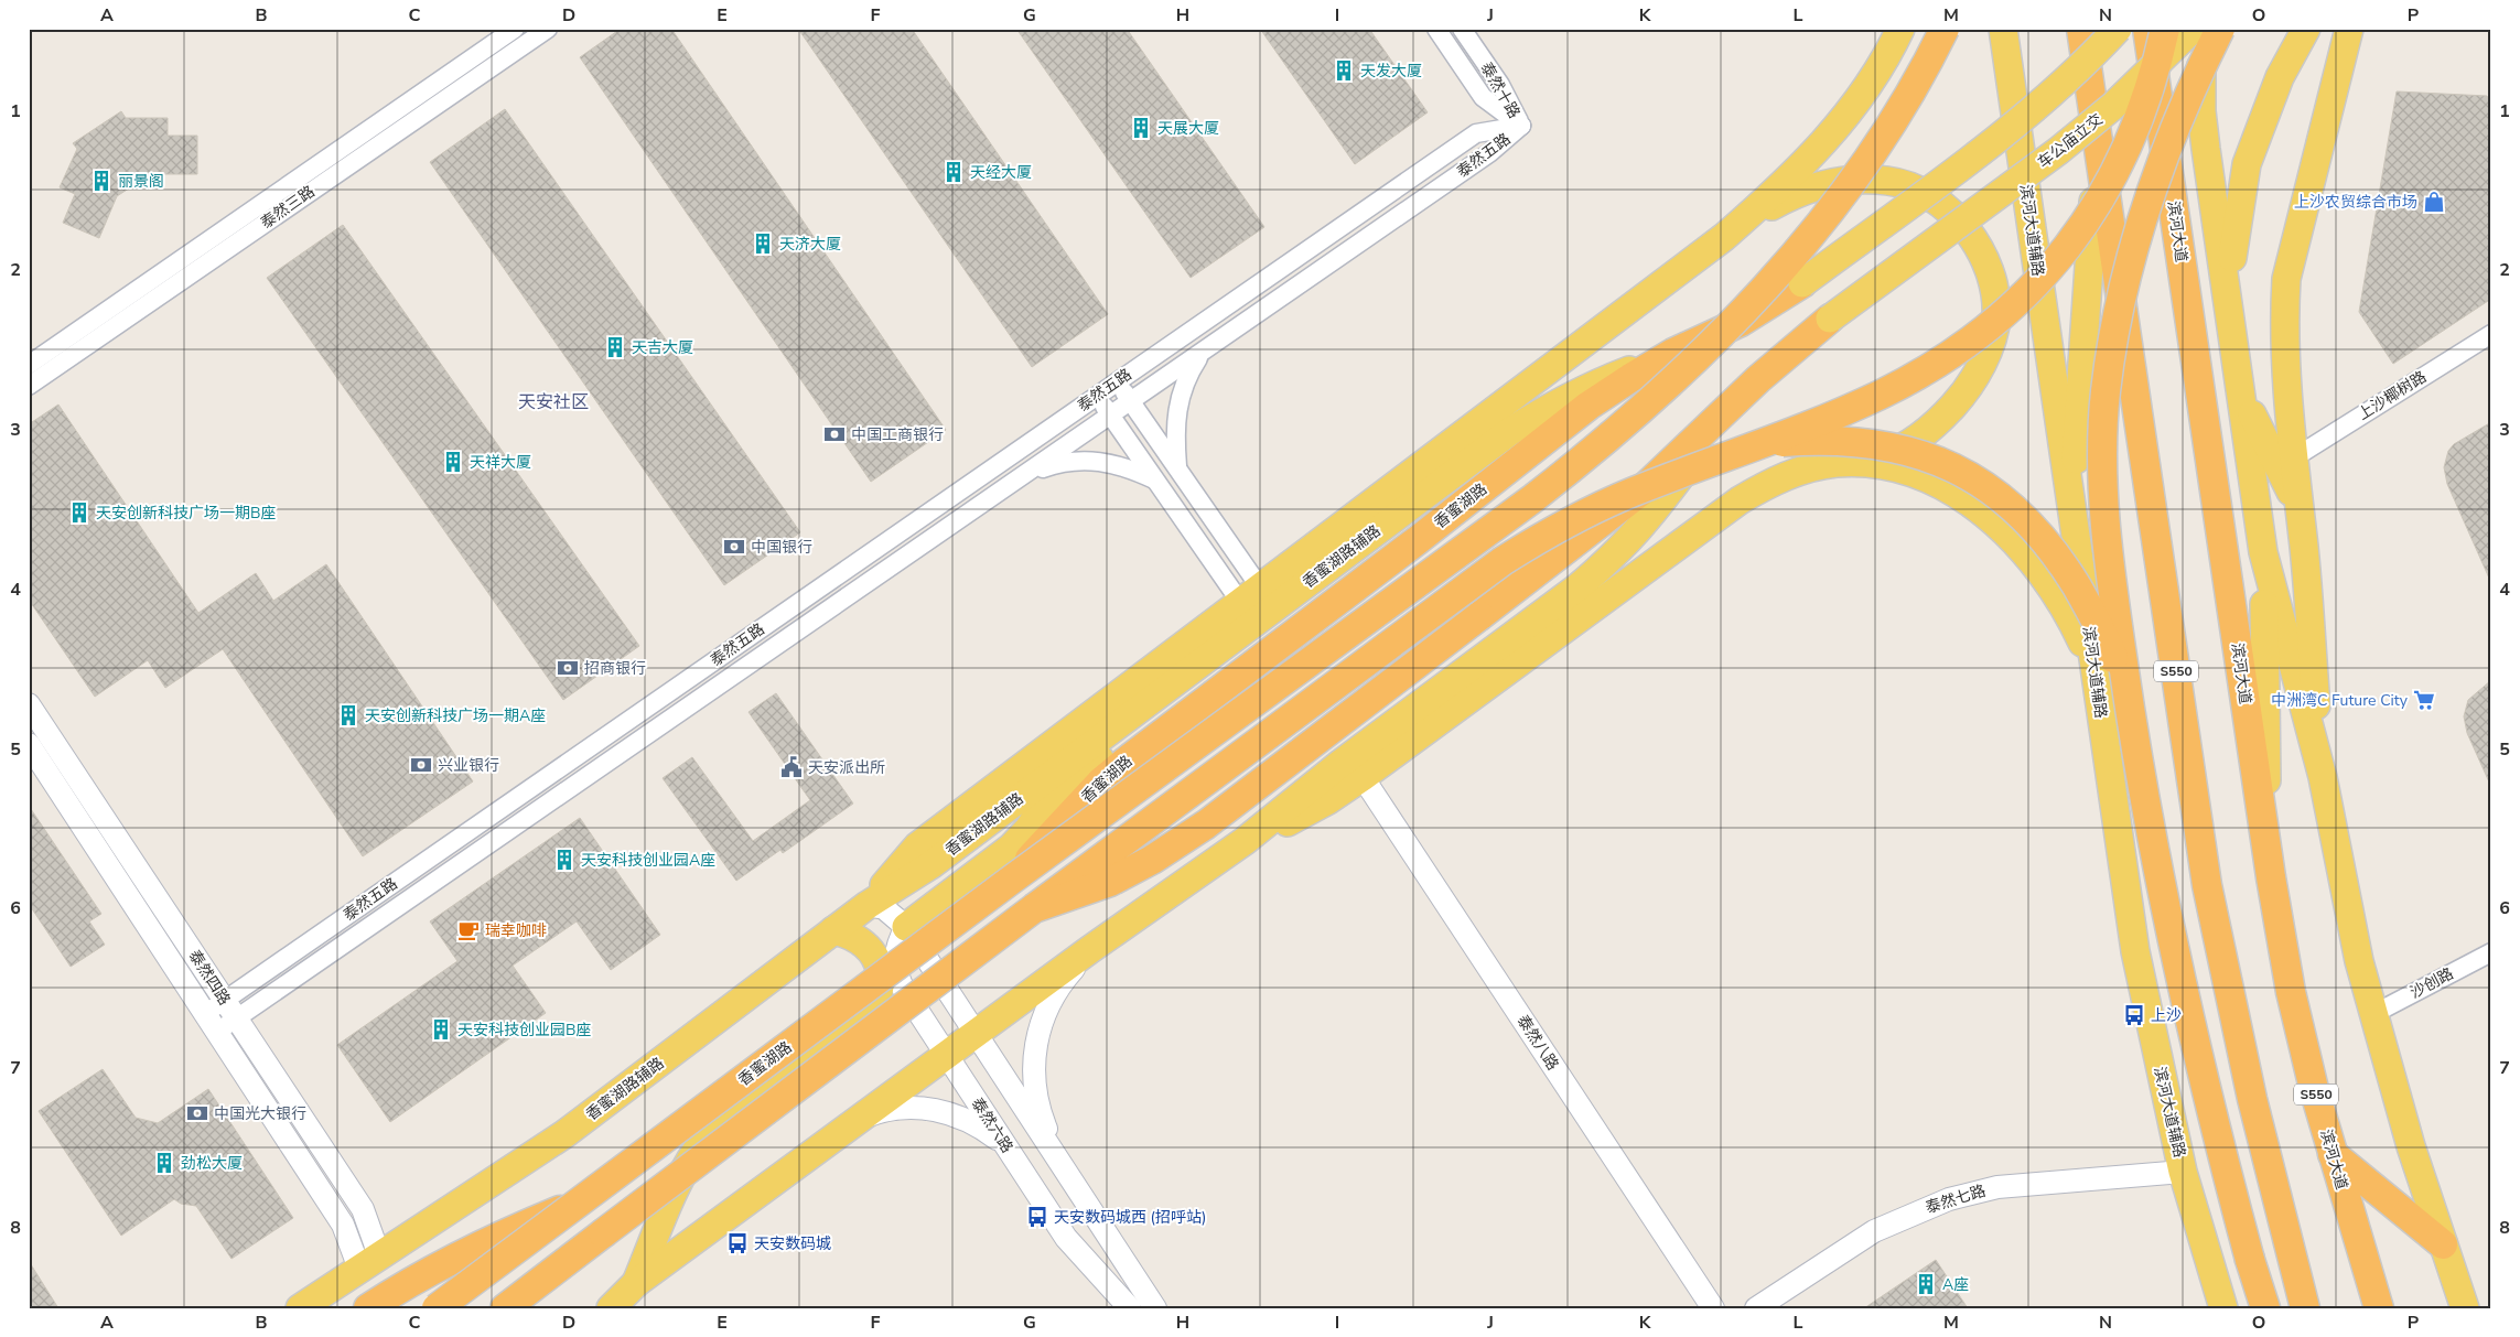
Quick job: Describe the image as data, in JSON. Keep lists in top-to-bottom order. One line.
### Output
{"streets":{"highway":["滨河大道","香蜜湖路","S550"],"main road":["车公庙立交","滨河大道辅路","香蜜湖路辅路"],"street":["泰然十路","泰然五路","泰然三路","上沙椰树路","泰然四路","沙创路","泰然八路","泰然六路","泰然七路"]},"crossings":[["泰然十路","泰然五路"],["泰然五路","泰然四路"],["滨河大道辅路","泰然七路"],["香蜜湖路","香蜜湖路辅路"],["香蜜湖路辅路","泰然四路"]],"districts":["天安社区"],"places":{"building":["天发大厦","天展大厦","天经大厦","丽景阁","天济大厦","天吉大厦","天祥大厦","天安创新科技广场一期B座","天安创新科技广场一期A座","天安科技创业园A座","天安科技创业园B座","劲松大厦","A座"],"shop":["上沙农贸综合市场"],"bank":["中国工商银行","中国银行","招商银行","兴业银行","中国光大银行"],"supermarket":["中洲湾C Future City"],"public building":["天安派出所"],"cafe":["瑞幸咖啡"],"bus stop":["上沙","天安数码城西 (招呼站)","天安数码城"]},"grid":{"columns":["A","B","C","D","E","F","G","H","I","J","K","L","M","N","O","P"],"rows":["1","2","3","4","5","6","7","8"]}}
